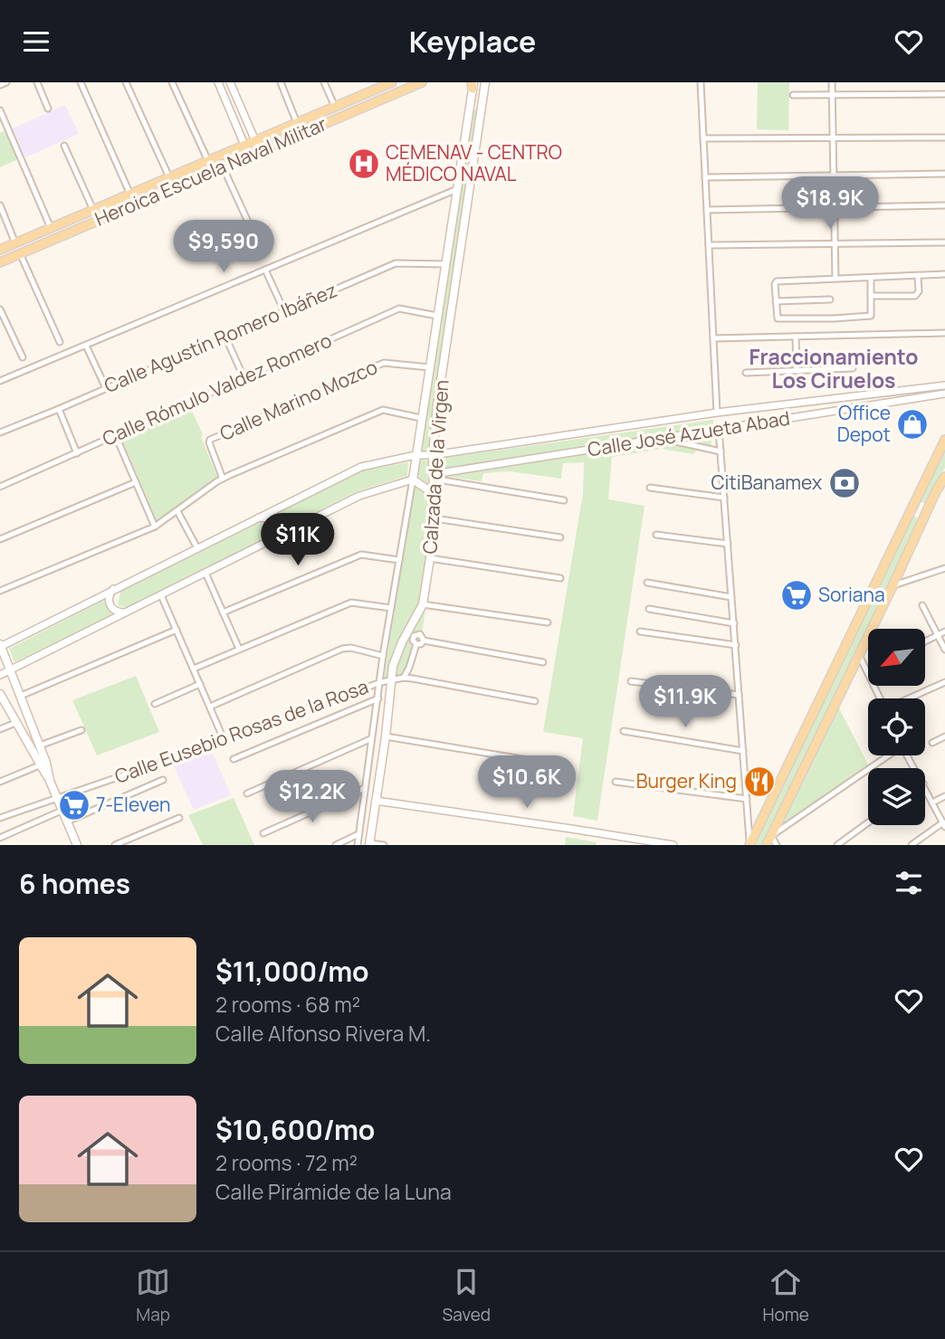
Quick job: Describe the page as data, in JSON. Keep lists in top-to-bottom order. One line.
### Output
{"streets":{"main road":["Heroica Escuela Naval Militar","Calzada de la Virgen"],"street":["Calle Agustín Romero Ibáñez","Calle Rómulo Valdez Romero","Calle Marino Mozco","Calle José Azueta Abad","Calle Eusebio Rosas de la Rosa"]},"crossings":[["Calle Agustín Romero Ibáñez","Calzada de la Virgen"],["Calle Rómulo Valdez Romero","Calzada de la Virgen"],["Calle Marino Mozco","Calzada de la Virgen"],["Calle José Azueta Abad","Calzada de la Virgen"],["Calzada de la Virgen","Calle Eusebio Rosas de la Rosa"]],"districts":["Fraccionamiento Los Ciruelos"],"places":{"hospital":["CEMENAV - CENTRO MÉDICO NAVAL"],"shop":["Office Depot"],"bank":["CitiBanamex"],"supermarket":["Soriana","7-Eleven"],"restaurant":["Burger King"]},"north":"bottom left","page":{"header":"Keyplace","price":["$18.9K","$9,590","$11K","$11.9K","$10.6K","$12.2K"],"heading":"6 homes","list":[{"name":"$11,000/mo","note":"2 rooms · 68 m² · Calle Alfonso Rivera M."},{"name":"$10,600/mo","note":"2 rooms · 72 m² · Calle Pirámide de la Luna"}],"tabs":["Map","Saved","Home"]}}
